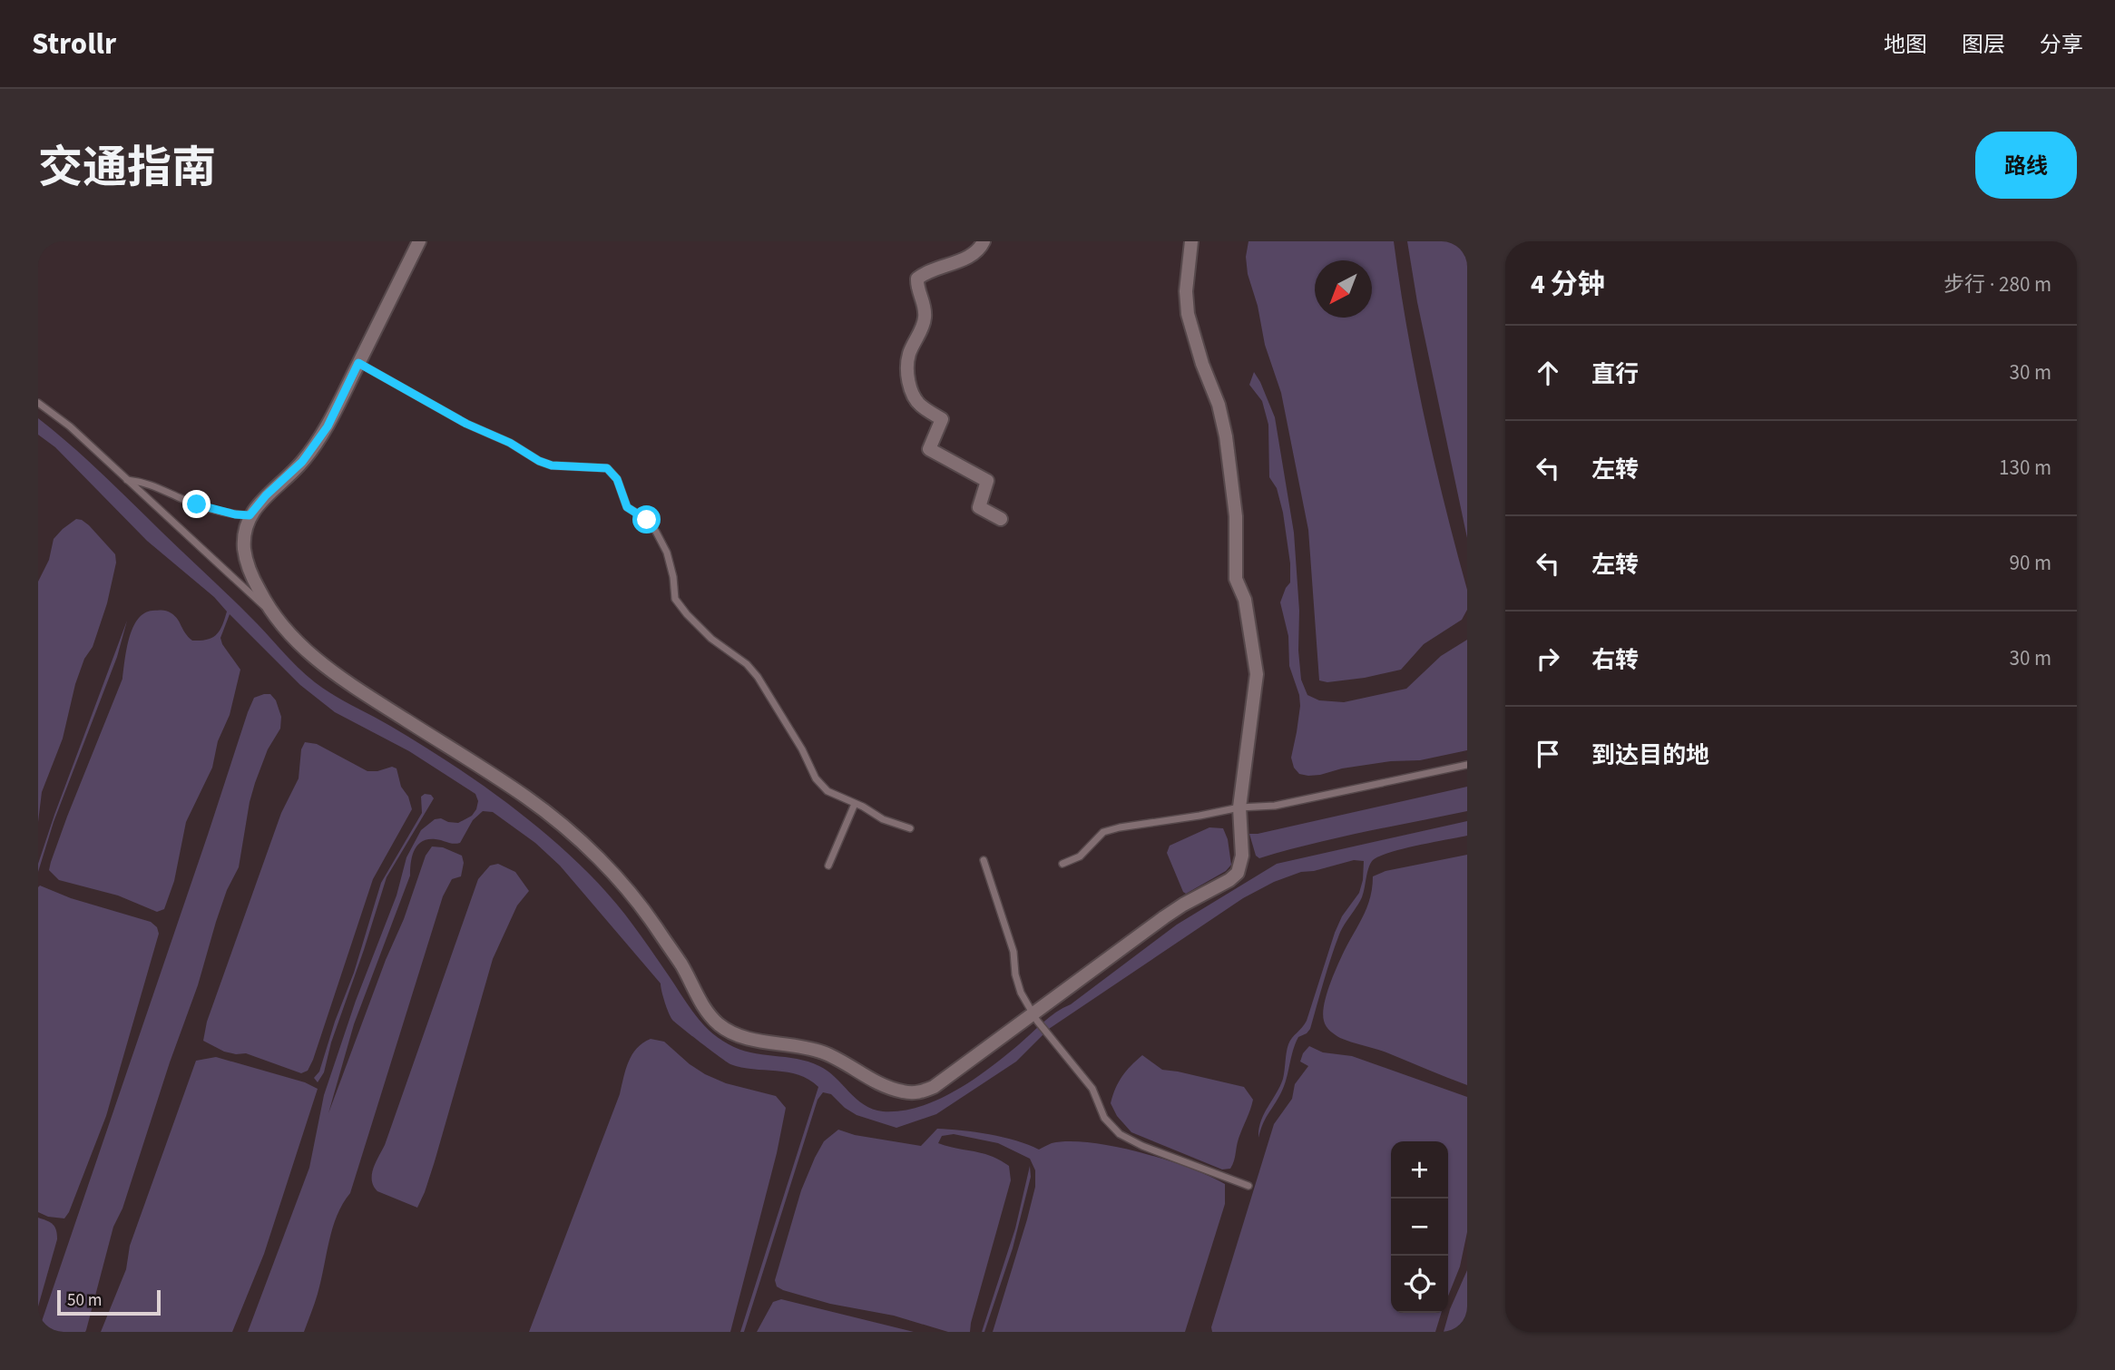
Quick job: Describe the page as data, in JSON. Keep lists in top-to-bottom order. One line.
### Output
{"scale_bar":"50 m","north":"bottom left","page":{"header":"Strollr","nav":["地图","图层","分享"],"title":"交通指南","buttons":"路线","heading":["4 分钟","步行 · 280 m"],"list":[["直行","30 m"],["左转","130 m"],["左转","90 m"],["右转","30 m"],"到达目的地"],"map_buttons":["+","−"],"scale":"50 m"}}
